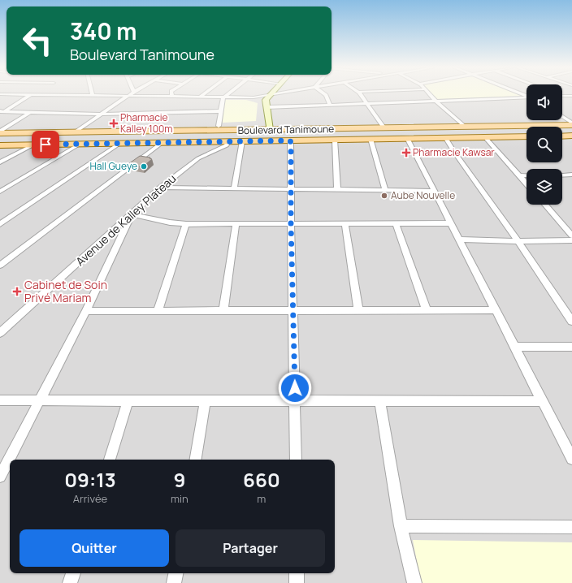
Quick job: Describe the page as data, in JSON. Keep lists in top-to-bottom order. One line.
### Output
{"streets":{"main road":["Boulevard Tanimoune"],"street":["Avenue de Kalley Plateau"]},"crossings":[["Boulevard Tanimoune","Avenue de Kalley Plateau"]],"places":{"health":["Pharmacie Kalley 100m","Pharmacie Kawsar","Cabinet de Soin Privé Mariam"],"other":["Hall Gueye","Aube Nouvelle"]},"page":{"turn":["340 m","Boulevard Tanimoune"],"eta":["09:13","Arrivée","9","min","660","m"],"buttons":["Quitter","Partager"]}}
